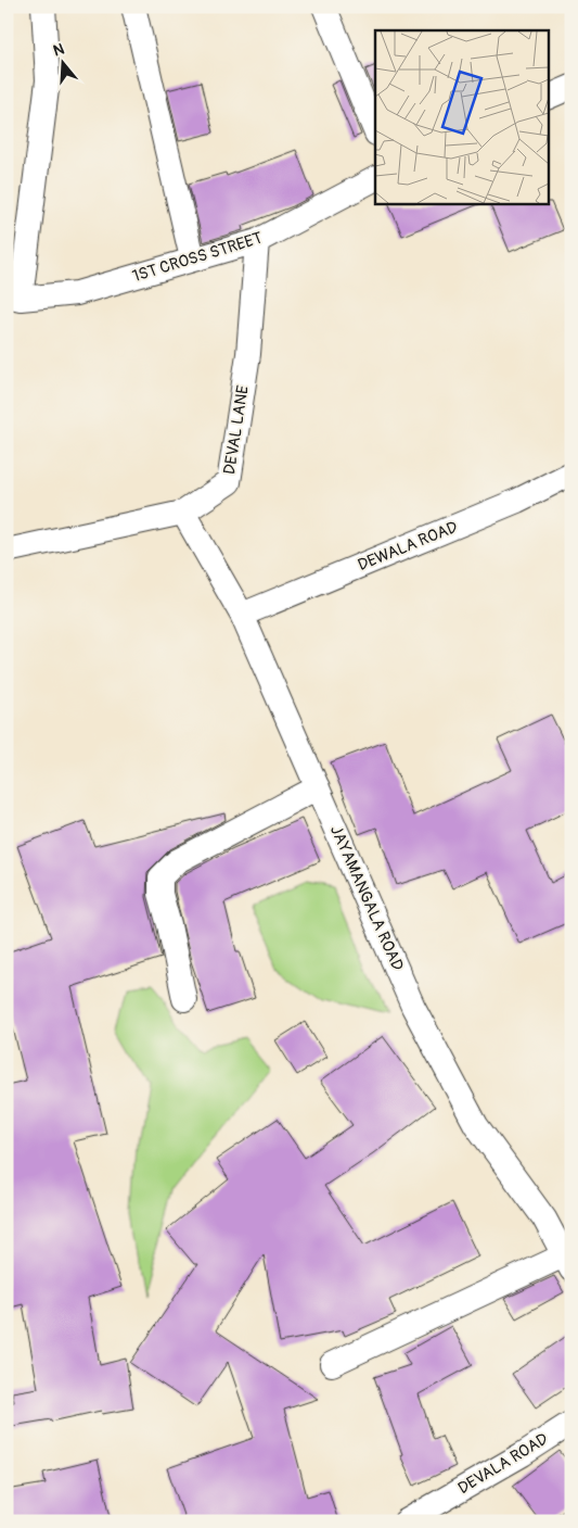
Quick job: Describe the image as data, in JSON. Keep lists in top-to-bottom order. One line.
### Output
{"streets":{"street":["1ST CROSS STREET","DEVAL LANE","DEWALA ROAD","JAYAMANGALA ROAD","DEVALA ROAD"]},"crossings":[["1ST CROSS STREET","DEVAL LANE"],["DEVAL LANE","JAYAMANGALA ROAD"],["DEWALA ROAD","JAYAMANGALA ROAD"]],"north":"top"}
